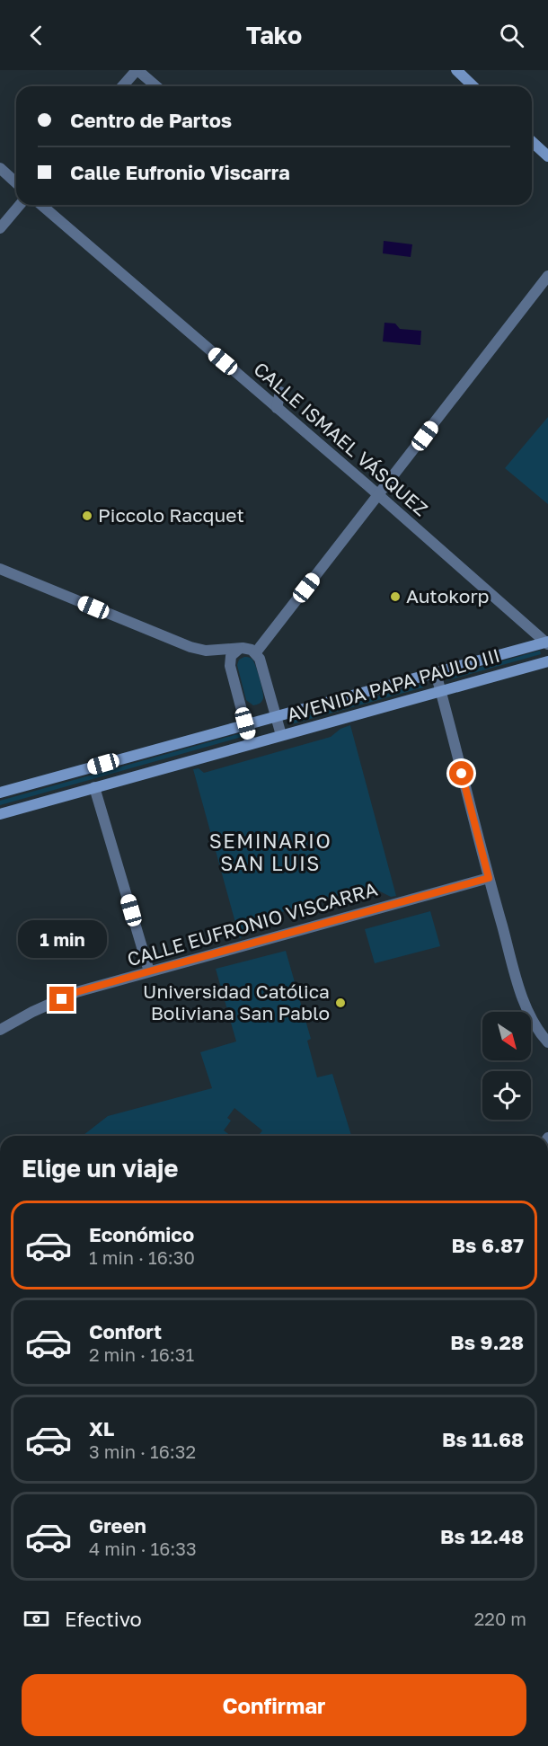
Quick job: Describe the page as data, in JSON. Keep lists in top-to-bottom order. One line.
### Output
{"streets":{"main road":["AVENIDA PAPA PAULO III"],"street":["CALLE ISMAEL VÁSQUEZ","CALLE EUFRONIO VISCARRA"]},"crossings":[["CALLE ISMAEL VÁSQUEZ","AVENIDA PAPA PAULO III"]],"districts":["SEMINARIO SAN LUIS"],"places":["Piccolo Racquet","Autokorp","Universidad Católica Boliviana San Pablo"],"north":"bottom right","page":{"header":"Tako","banner":["Centro de Partos","Calle Eufronio Viscarra"],"bubble":"1 min","heading":"Elige un viaje","list":[{"name":"Económico","note":"1 min · 16:30","value":"Bs 6.87"},{"name":"Confort","note":"2 min · 16:31","value":"Bs 9.28"},{"name":"XL","note":"3 min · 16:32","value":"Bs 11.68"},{"name":"Green","note":"4 min · 16:33","value":"Bs 12.48"}],"pay":["Efectivo","220 m"],"buttons":"Confirmar"}}
